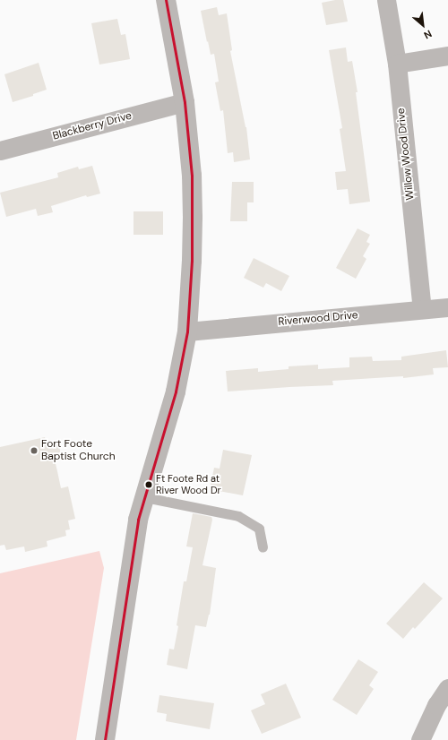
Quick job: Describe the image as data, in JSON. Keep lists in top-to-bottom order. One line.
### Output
{"streets":{"street":["Blackberry Drive","Willow Wood Drive","Riverwood Drive"]},"crossings":[["Willow Wood Drive","Riverwood Drive"]],"places":["Fort Foote Baptist Church","Ft Foote Rd at River Wood Dr"],"north":"bottom right"}
